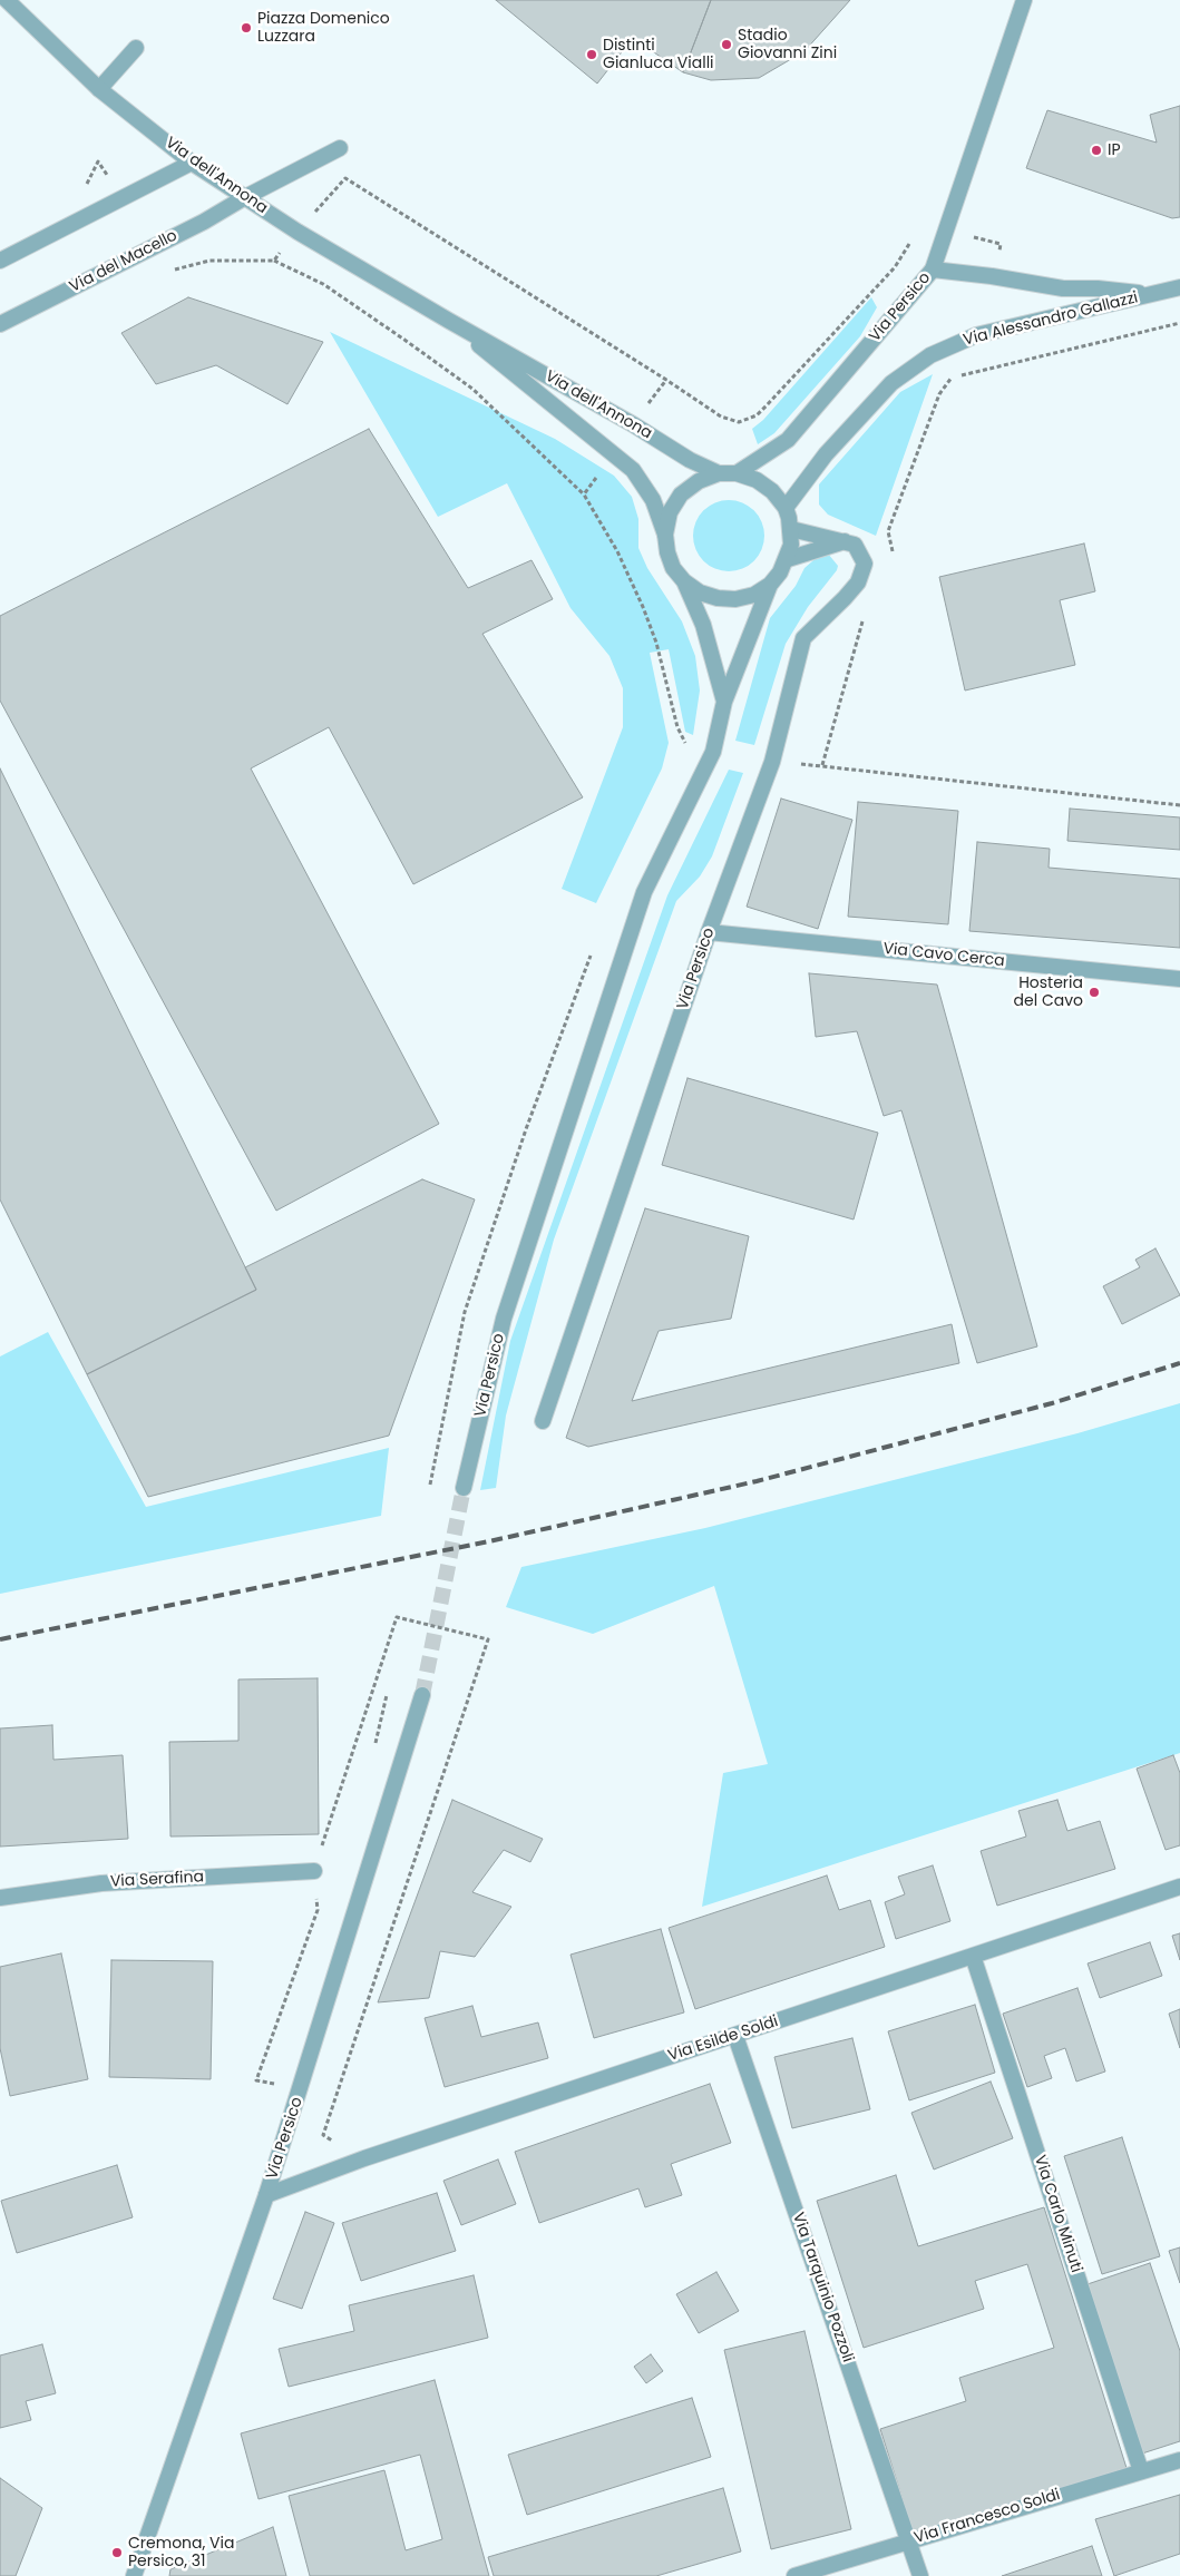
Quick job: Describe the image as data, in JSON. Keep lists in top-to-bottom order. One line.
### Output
{"streets":{"street":["Via dell'Annona","Via del Macello","Via Persico","Via Alessandro Gallazzi","Via Cavo Cerca","Via Serafina","Via Esilde Soldi","Via Carlo Minuti","Via Tarquinio Pozzoli","Via Francesco Soldi"]},"crossings":[["Via dell'Annona","Via del Macello"],["Via dell'Annona","Via Persico"],["Via dell'Annona","Via Alessandro Gallazzi"],["Via Persico","Via Alessandro Gallazzi"],["Via Persico","Via Cavo Cerca"],["Via Persico","Via Esilde Soldi"],["Via Esilde Soldi","Via Carlo Minuti"],["Via Esilde Soldi","Via Tarquinio Pozzoli"],["Via Carlo Minuti","Via Francesco Soldi"],["Via Tarquinio Pozzoli","Via Francesco Soldi"]],"places":["Piazza Domenico Luzzara","Stadio Giovanni Zini","Distinti Gianluca Vialli","IP","Hosteria del Cavo","Cremona, Via Persico, 31"]}
